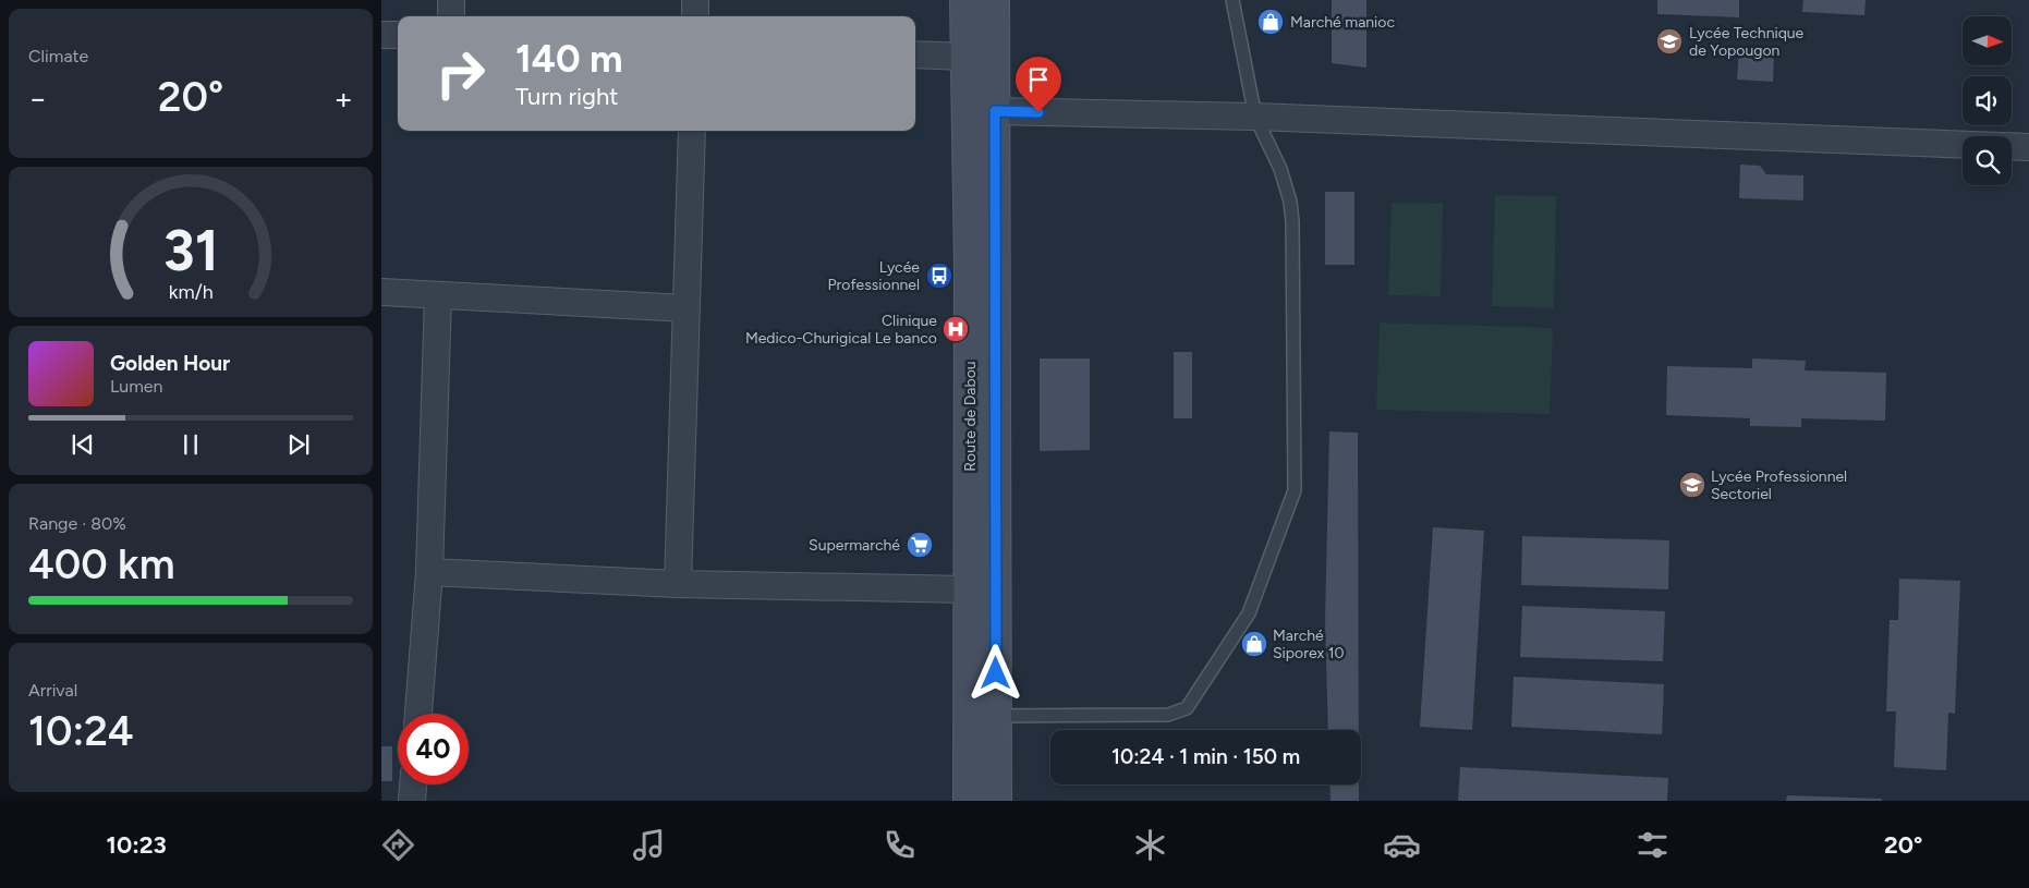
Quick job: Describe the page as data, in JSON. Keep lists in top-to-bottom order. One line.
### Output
{"streets":{"street":["Route de Dabou"]},"places":{"shop":["Marché manioc","Marché Siporex 10"],"school or university":["Lycée Technique de Yopougon","Lycée Professionnel Sectoriel"],"bus stop":["Lycée Professionnel"],"hospital":["Clinique Medico-Churigical Le banco"],"supermarket":["Supermarché"]},"north":"right","page":{"tile":["Climate",["Range · 80%","400 km"],["Arrival","10:24"]],"turn":["140 m","Turn right"],"heat":["−","20°","+"],"song":["Golden Hour","Lumen"],"limit":"40","trip":"10:24 · 1 min · 150 m","tabs":["10:23","20°"],"gauge":["31","km/h"]}}
